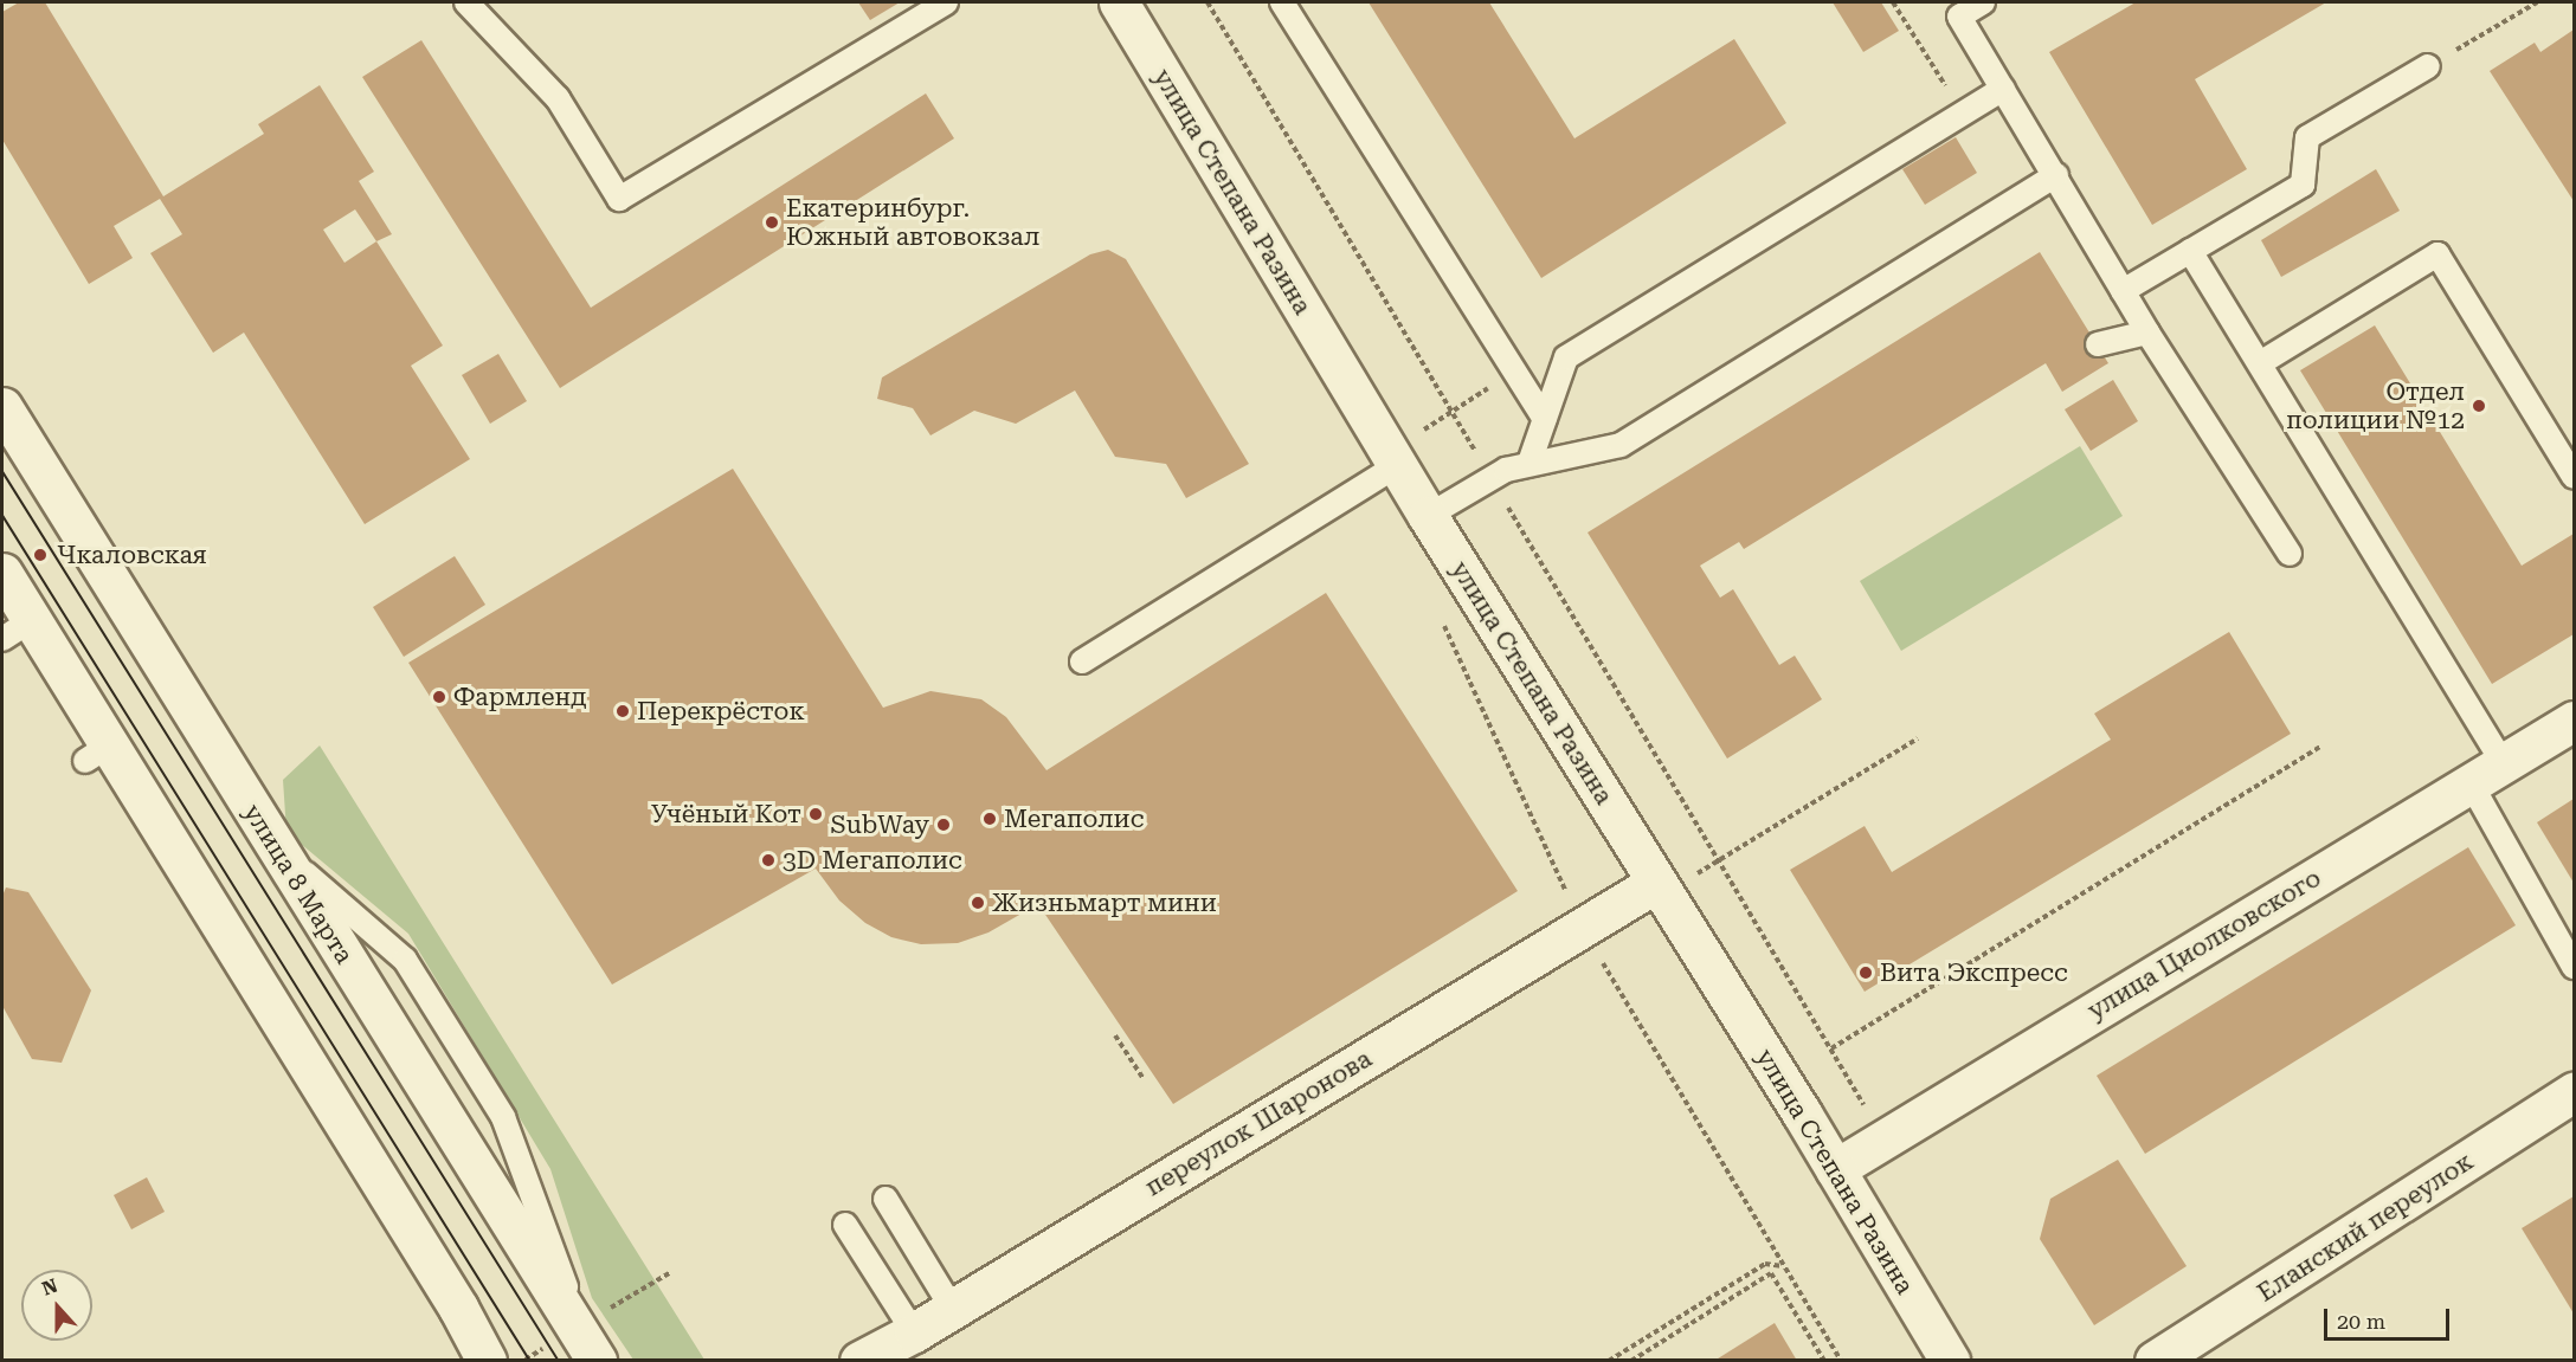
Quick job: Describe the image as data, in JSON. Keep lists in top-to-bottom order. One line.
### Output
{"streets":{"street":["улица Степана Разина","улица 8 Марта","улица Циолковского","переулок Шаронова","Еланский переулок"]},"crossings":[["улица Степана Разина","улица Циолковского"],["улица Степана Разина","переулок Шаронова"]],"places":["Екатеринбург. Южный автовокзал","Отдел полиции №12","Чкаловская","Фармленд","Перекрёсток","Учёный Кот","Мегаполис","SubWay","3D Мегаполис","Жизньмарт мини","Вита Экспресс"],"scale_bar":"20 m","north":"top"}
